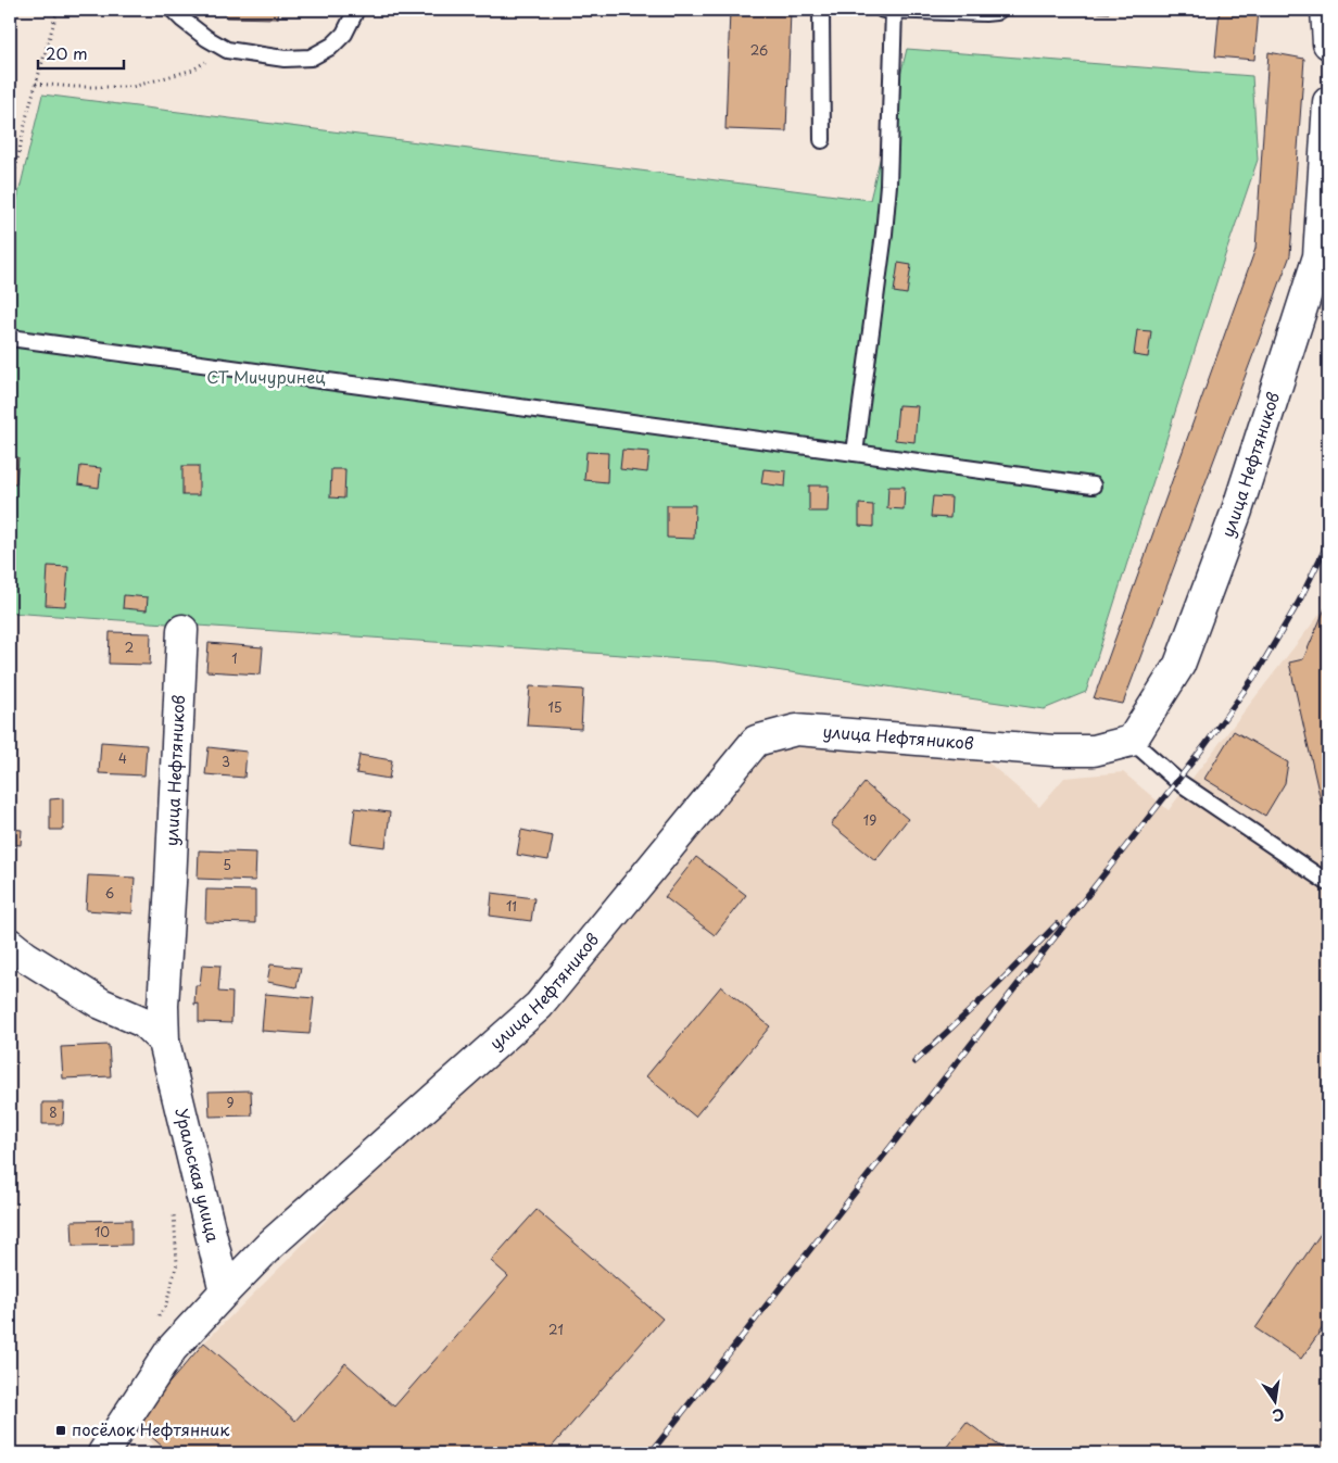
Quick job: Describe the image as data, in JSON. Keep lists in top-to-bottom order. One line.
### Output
{"streets":{"street":["улица Нефтяников","Уральская улица"]},"crossings":[["улица Нефтяников","Уральская улица"]],"parks":["СТ Мичуринец"],"places":{"transit":["посёлок Нефтянник"]},"house_numbers":["26","2","1","15","4","3","19","5","6","11","9","8","10","21"],"scale_bar":"20 m","north":"bottom"}
